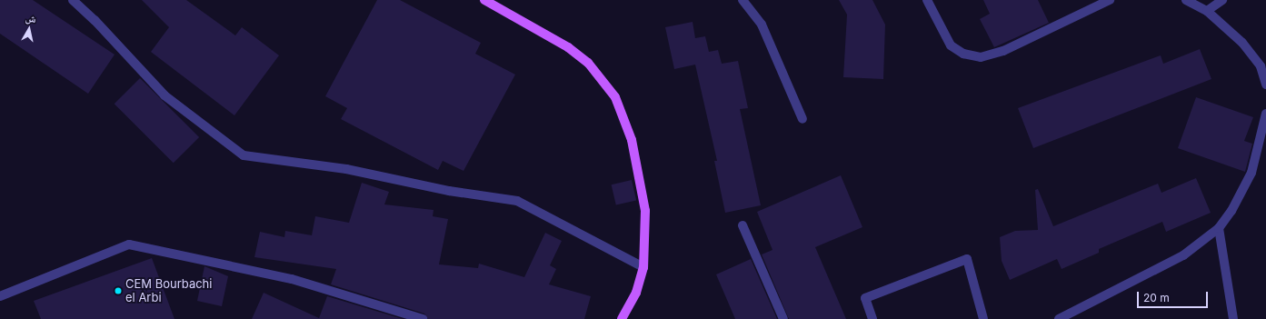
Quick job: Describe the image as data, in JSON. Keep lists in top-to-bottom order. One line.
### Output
{"places":["CEM Bourbachi el Arbi"],"scale_bar":"20 m","north":"top"}
